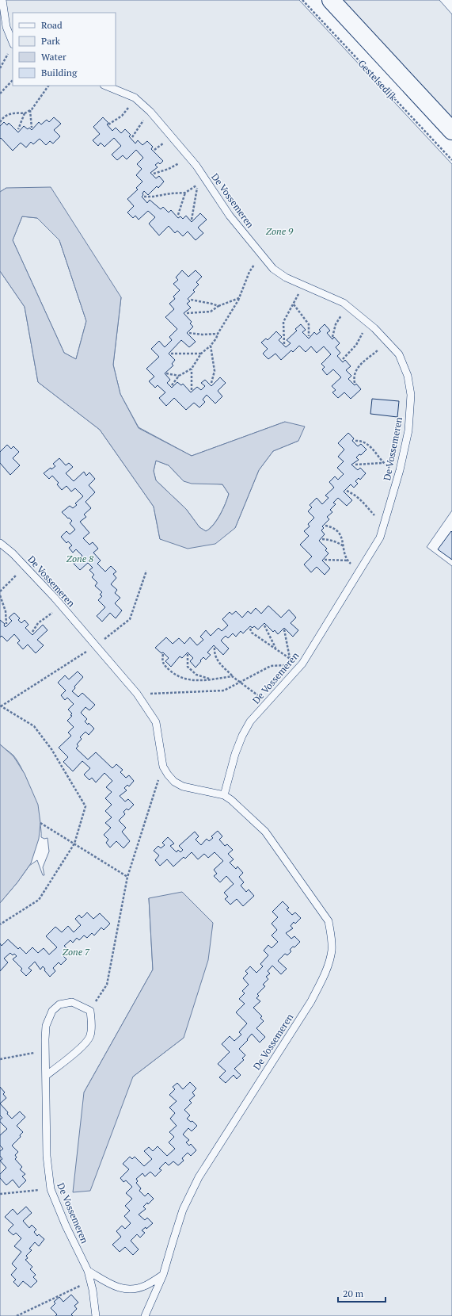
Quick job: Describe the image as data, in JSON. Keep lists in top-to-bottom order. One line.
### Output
{"streets":{"lane":["De Vossemeren"],"path":["Gestelsedijk"]},"parks":["Zone 9","Zone 8","Zone 7"],"legend":["Road","Park","Water","Building"],"scale_bar":"20 m"}
